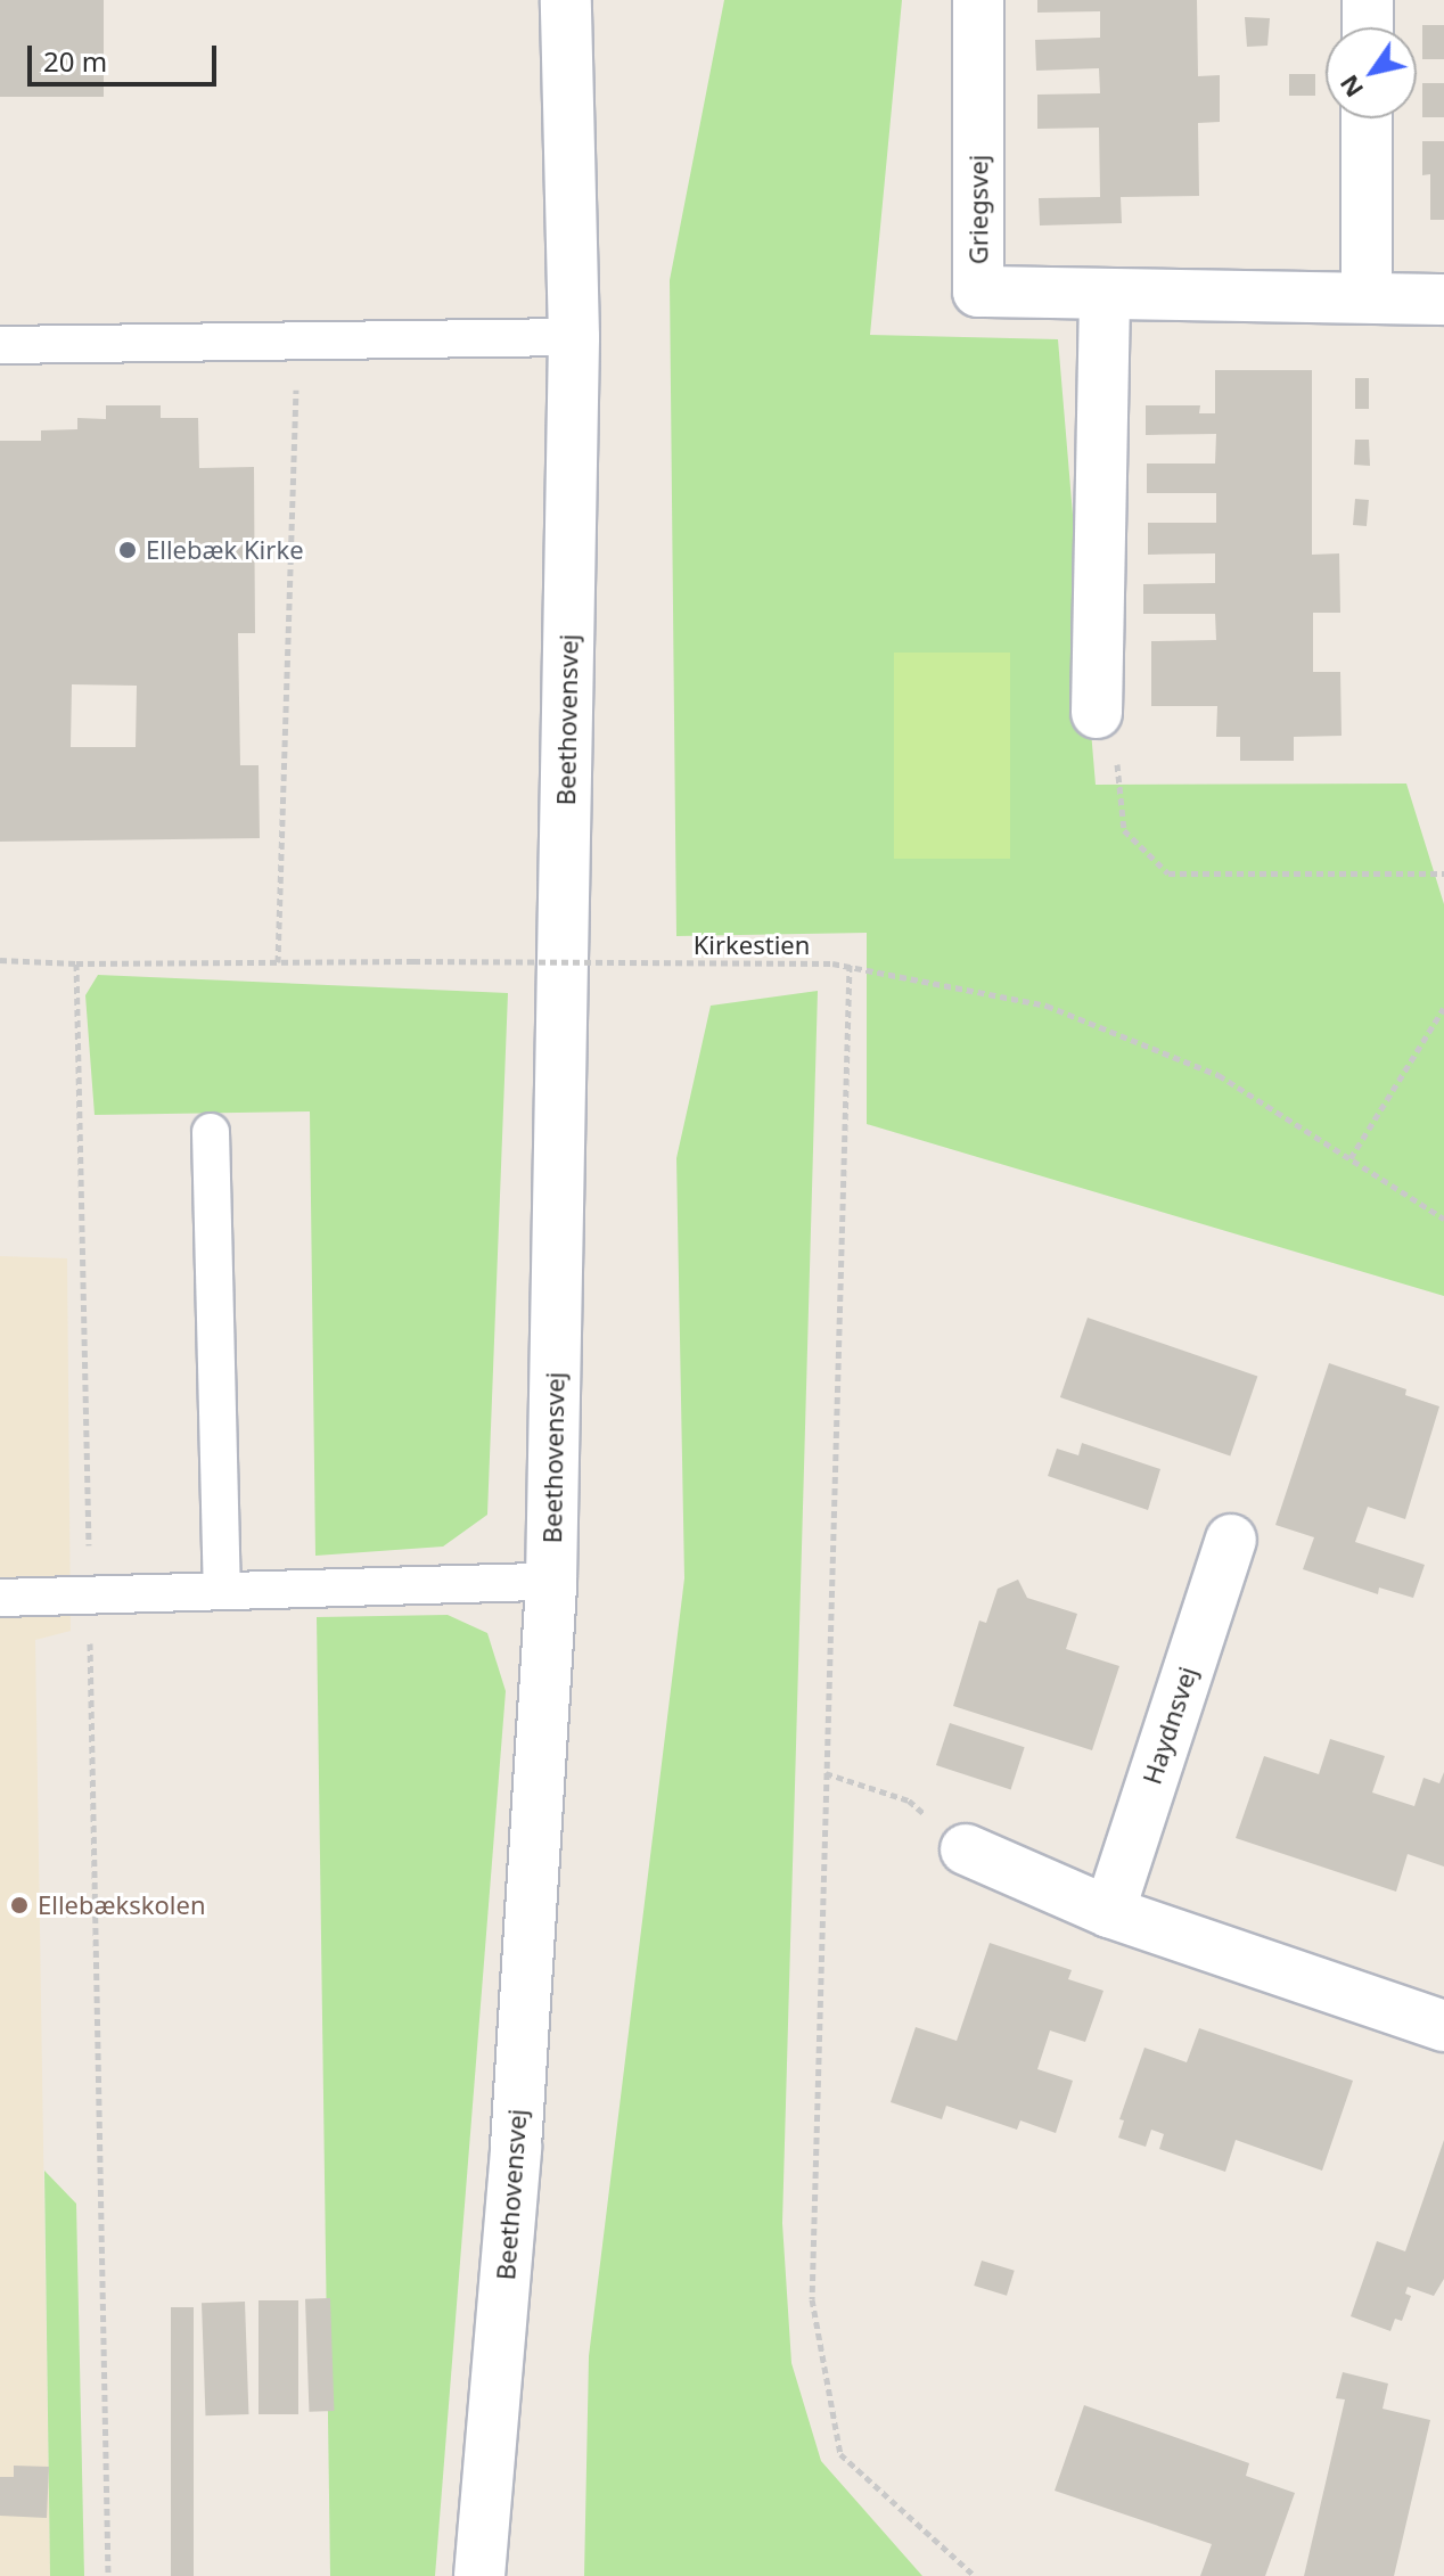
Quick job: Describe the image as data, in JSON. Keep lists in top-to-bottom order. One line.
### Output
{"streets":{"street":["Griegsvej","Beethovensvej","Haydnsvej"],"path":["Kirkestien"]},"places":["Ellebæk Kirke","Ellebækskolen"],"scale_bar":"20 m","north":"bottom left"}
